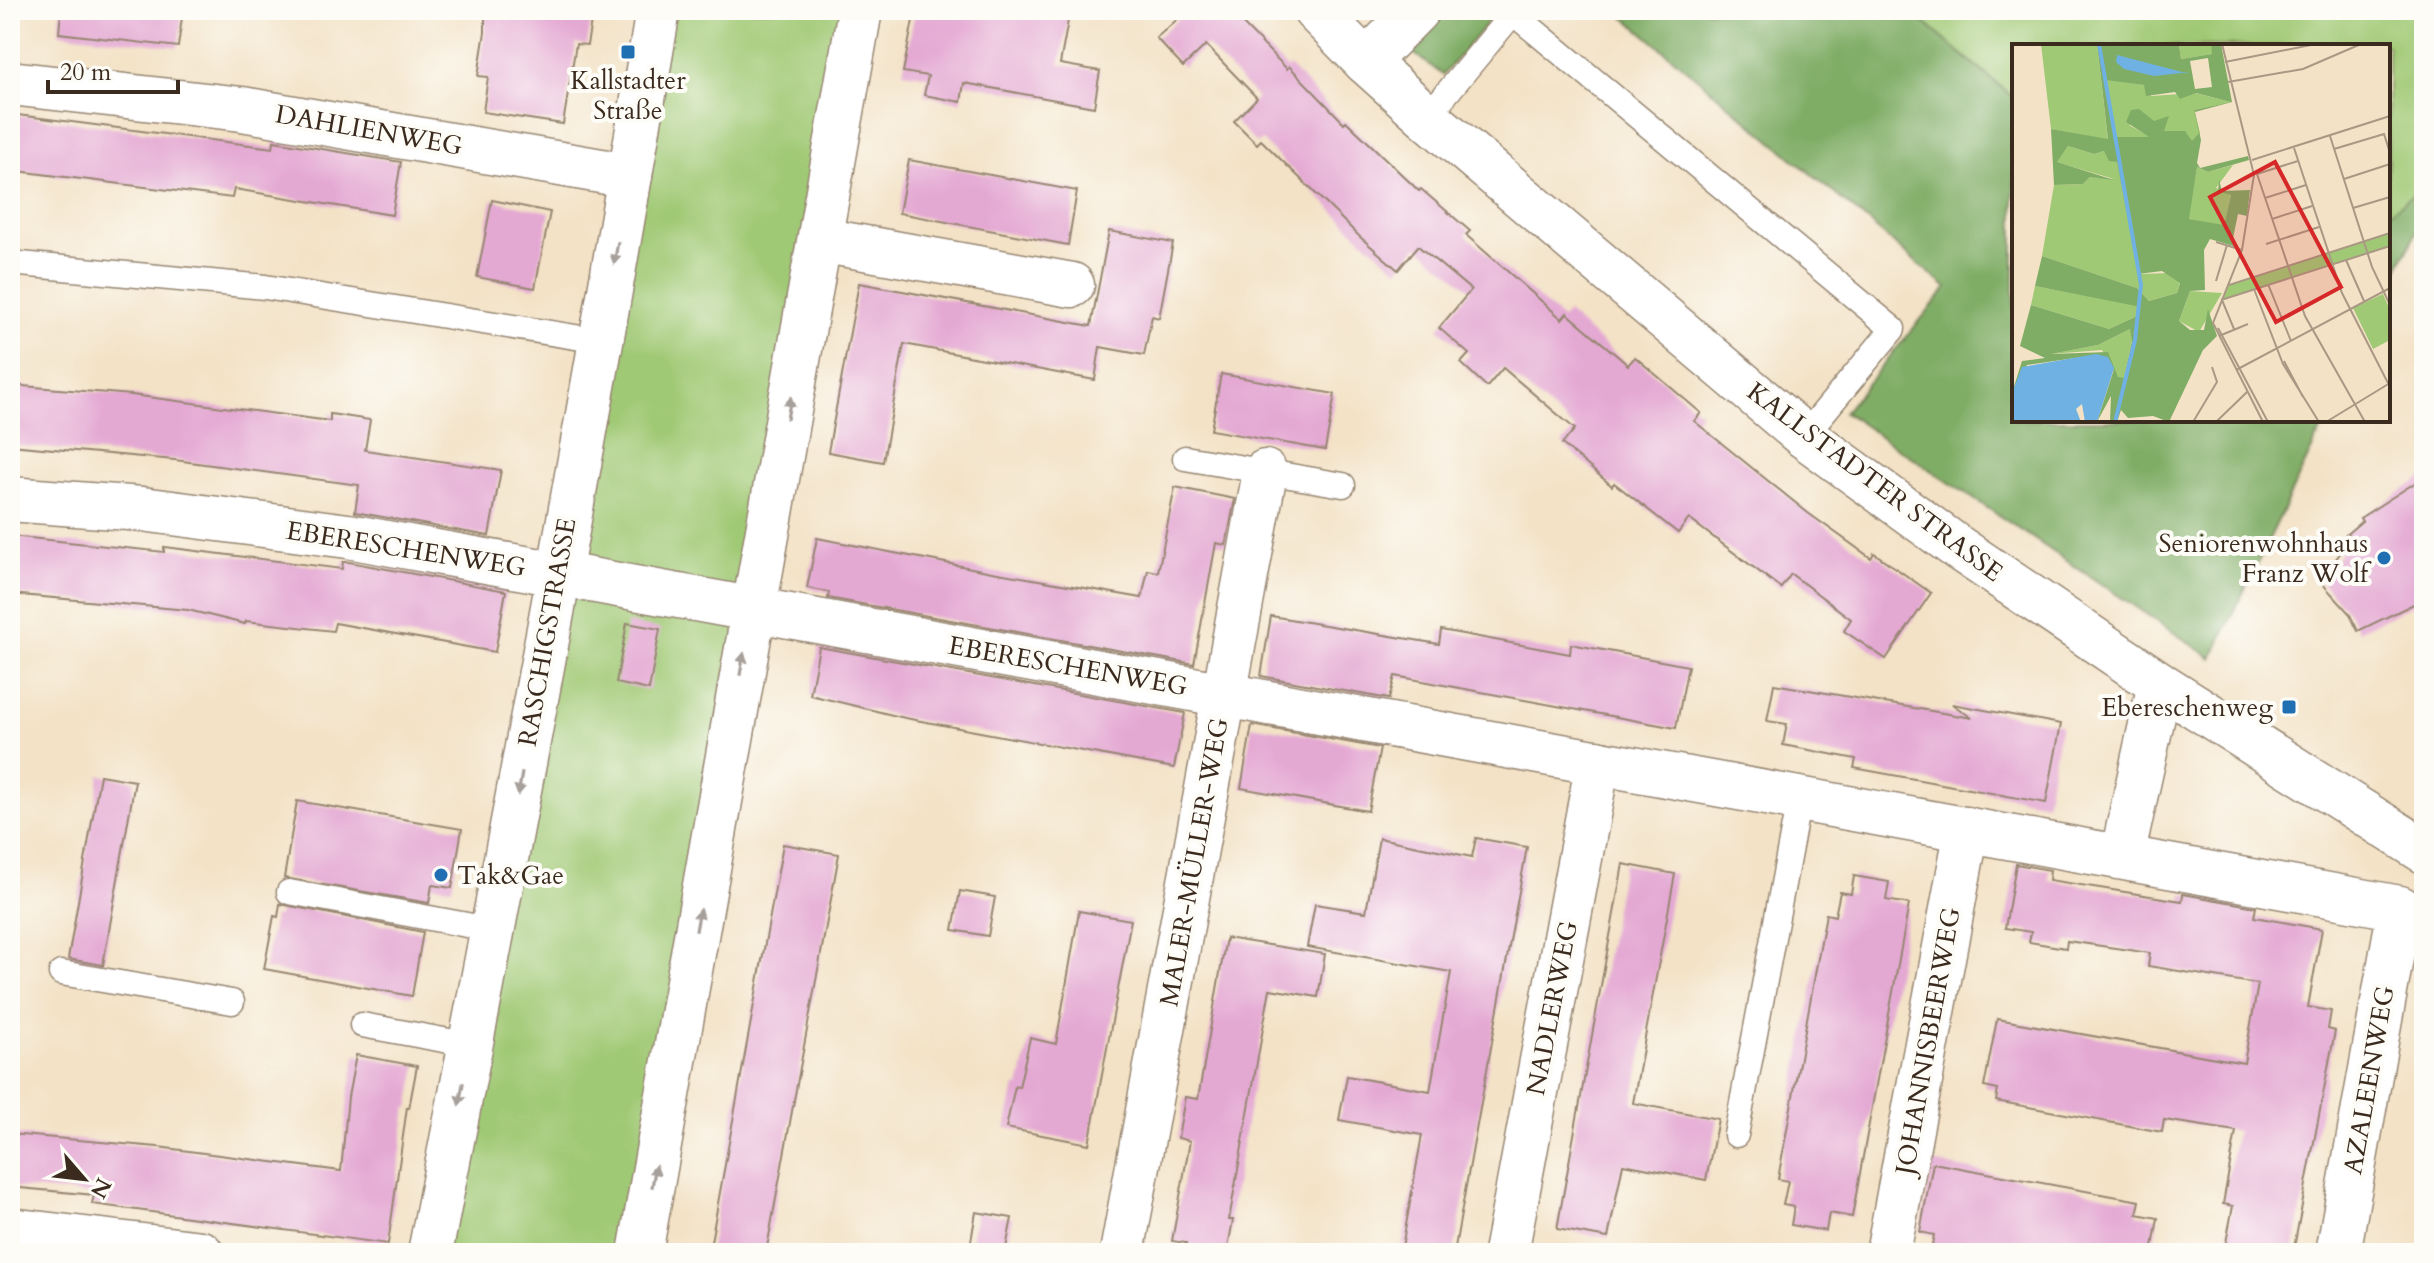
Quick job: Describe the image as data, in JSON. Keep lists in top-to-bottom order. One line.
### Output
{"streets":{"street":["DAHLIENWEG","KALLSTADTER STRASSE","EBERESCHENWEG","RASCHIGSTRASSE","MALER-MÜLLER-WEG","NADLERWEG","JOHANNISBEERWEG","AZALEENWEG"]},"crossings":[["DAHLIENWEG","RASCHIGSTRASSE"],["EBERESCHENWEG","RASCHIGSTRASSE"],["EBERESCHENWEG","MALER-MÜLLER-WEG"],["EBERESCHENWEG","NADLERWEG"],["EBERESCHENWEG","JOHANNISBEERWEG"],["EBERESCHENWEG","AZALEENWEG"]],"places":{"transit":["Kallstadter Straße","Ebereschenweg"],"other":["Seniorenwohnhaus Franz Wolf","Tak&Gae"]},"scale_bar":"20 m","north":"bottom right"}
